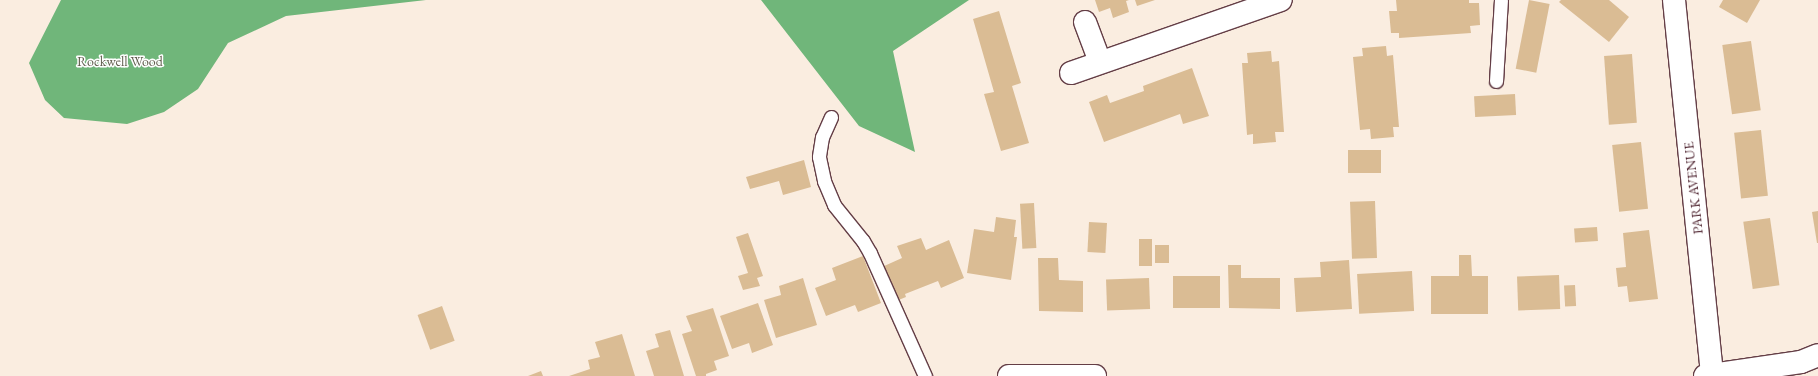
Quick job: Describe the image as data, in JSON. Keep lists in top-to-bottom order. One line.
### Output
{"streets":{"street":["PARK AVENUE"]},"parks":["Rockwell Wood"]}
